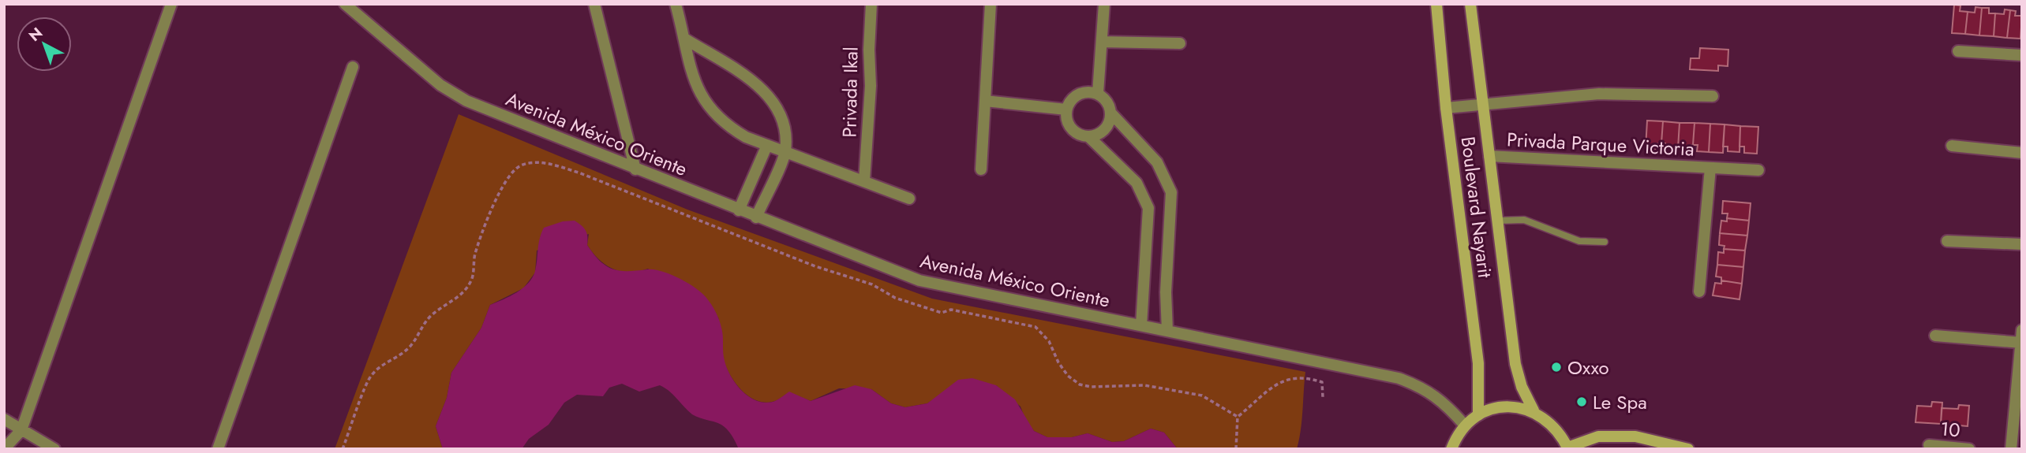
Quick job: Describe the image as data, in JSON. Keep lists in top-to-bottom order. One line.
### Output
{"streets":{"street":["Privada Ikal","Avenida México Oriente","Privada Parque Victoria","Boulevard Nayarit","10"]},"crossings":[["Privada Parque Victoria","Boulevard Nayarit"]],"places":["Oxxo","Le Spa"],"north":"top left"}
